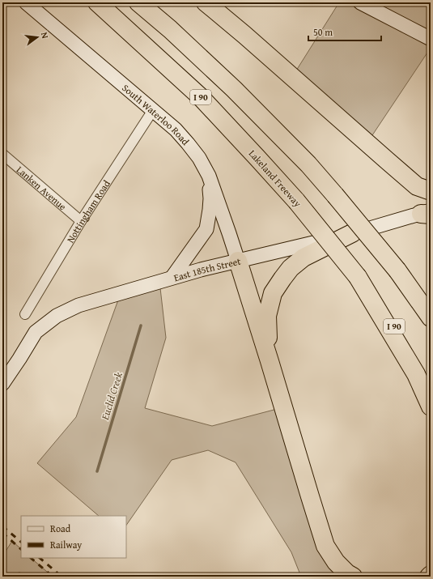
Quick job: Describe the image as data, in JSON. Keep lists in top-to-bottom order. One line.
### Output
{"streets":{"highway":["I 90","Lakeland Freeway"],"street":["South Waterloo Road","Lanken Avenue","Nottingham Road","East 185th Street"]},"crossings":[["South Waterloo Road","Nottingham Road"],["South Waterloo Road","East 185th Street"],["Lanken Avenue","Nottingham Road"]],"water":["Euclid Creek"],"legend":["Road","Railway"],"scale_bar":"50 m","north":"right"}
